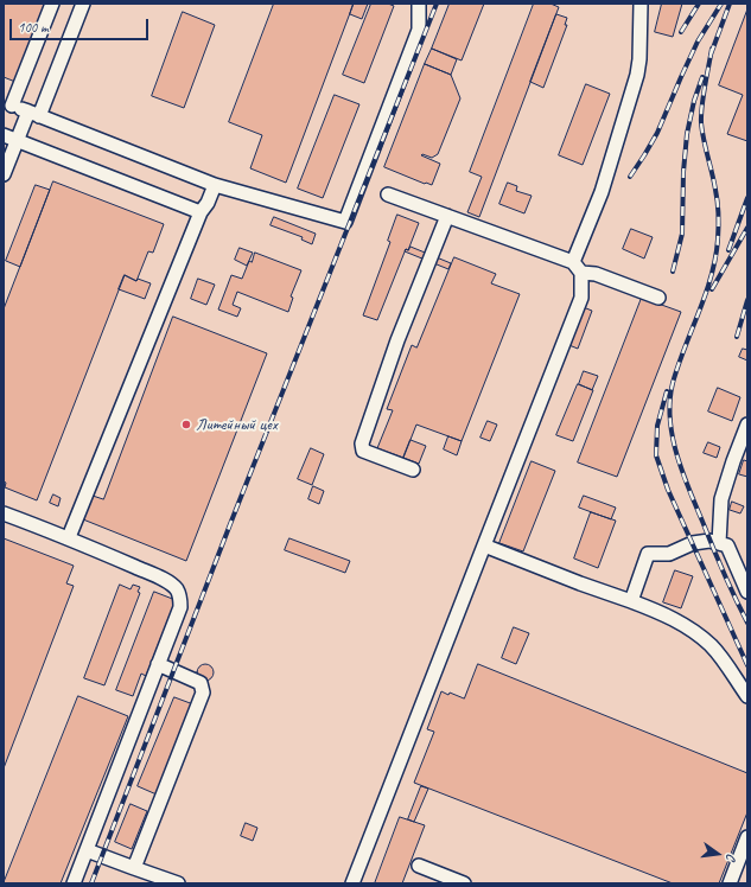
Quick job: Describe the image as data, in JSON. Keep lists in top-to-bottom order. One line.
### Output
{"places":["Литейный цех"],"scale_bar":"100 m","north":"right"}
